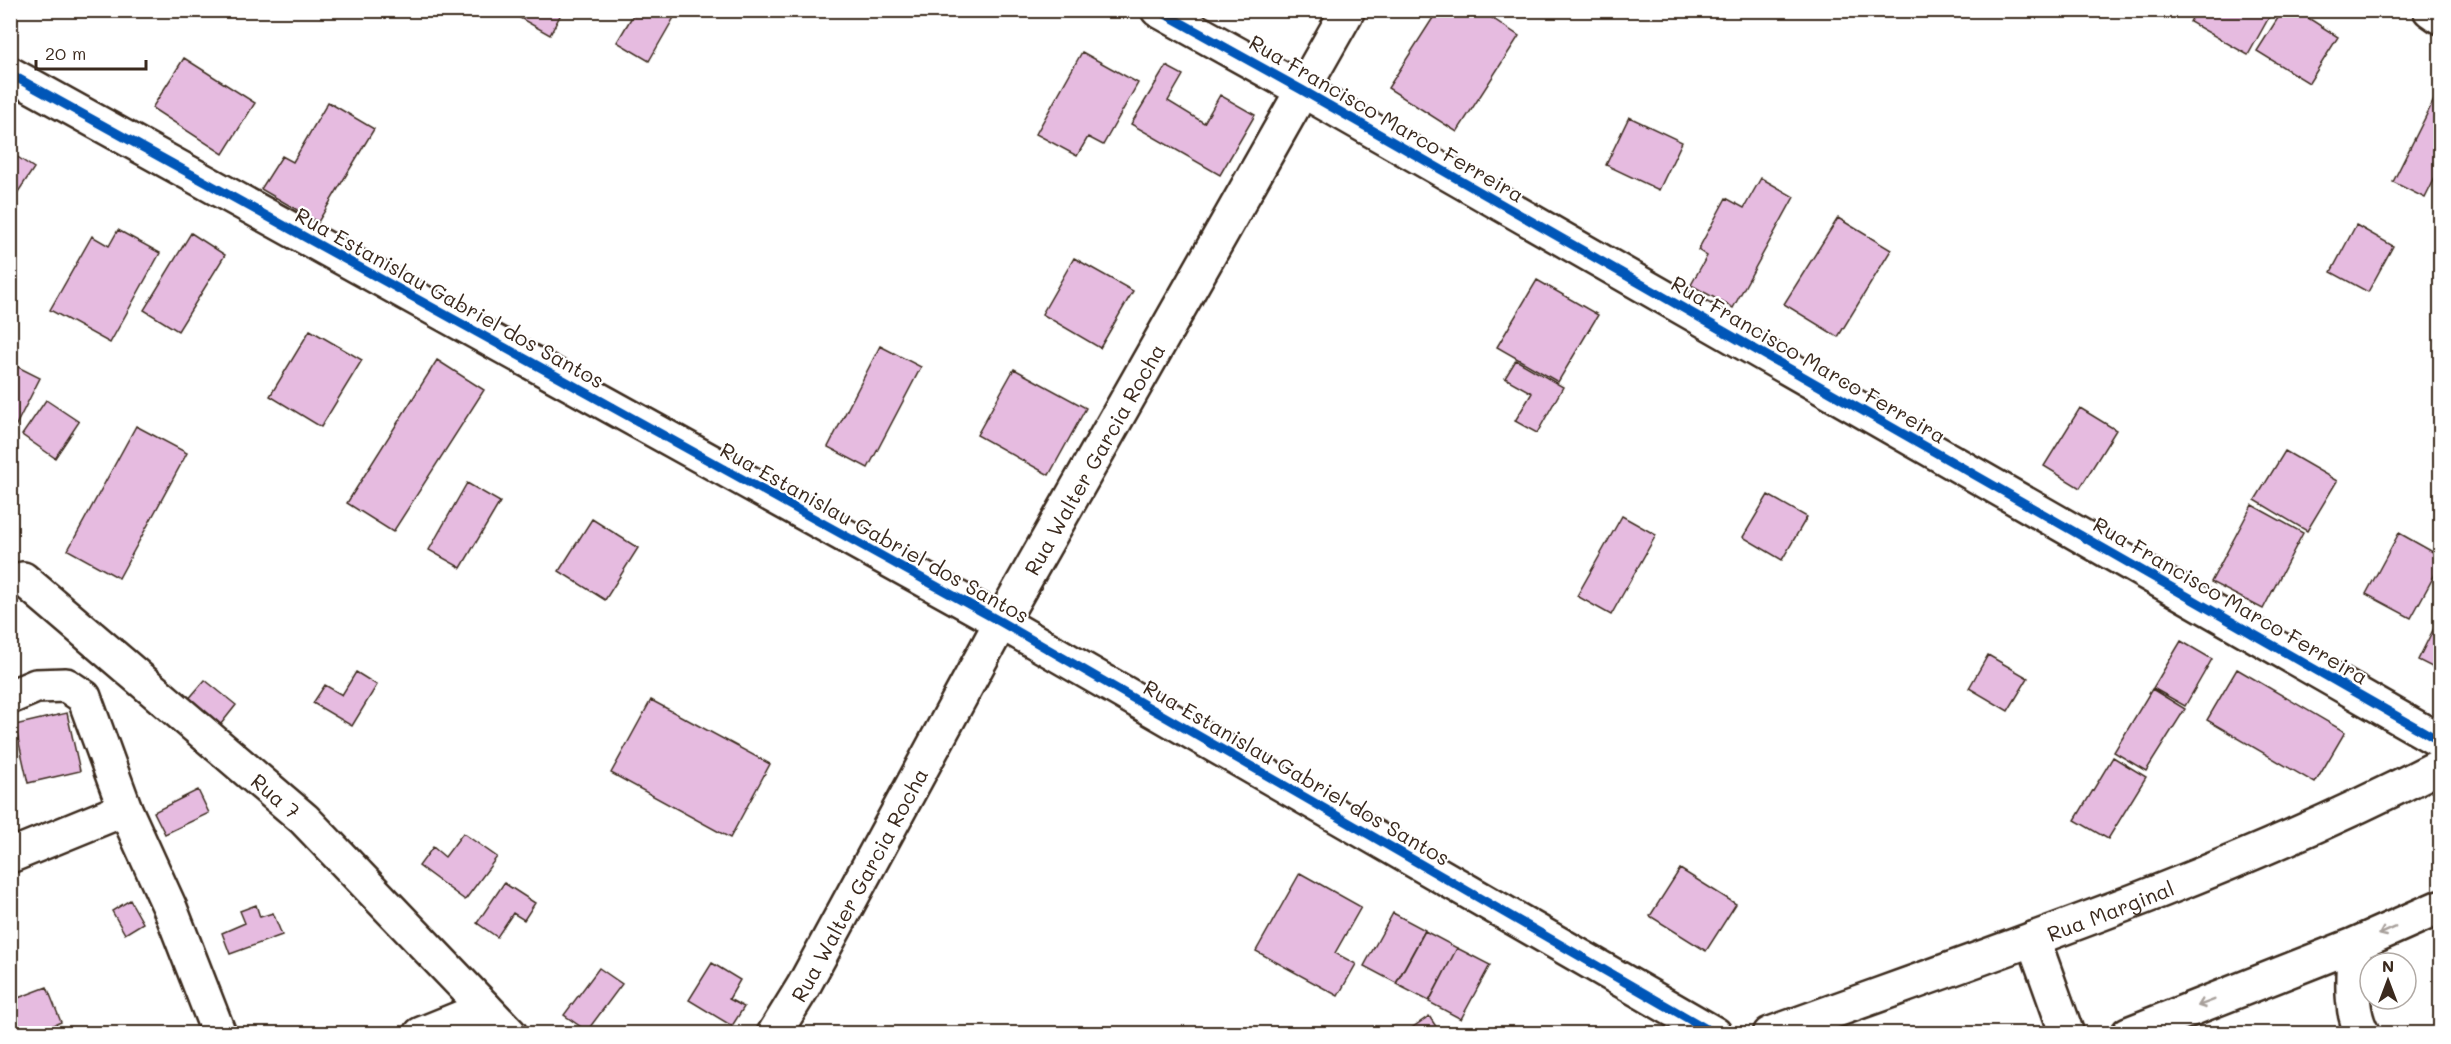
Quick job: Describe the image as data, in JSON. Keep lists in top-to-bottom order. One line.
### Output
{"streets":{"street":["Rua Francisco Marco Ferreira","Rua Estanislau Gabriel dos Santos","Rua Walter Garcia Rocha","Rua 7","Rua Marginal"]},"crossings":[["Rua Francisco Marco Ferreira","Rua Walter Garcia Rocha"],["Rua Estanislau Gabriel dos Santos","Rua Walter Garcia Rocha"]],"scale_bar":"20 m","north":"top"}
